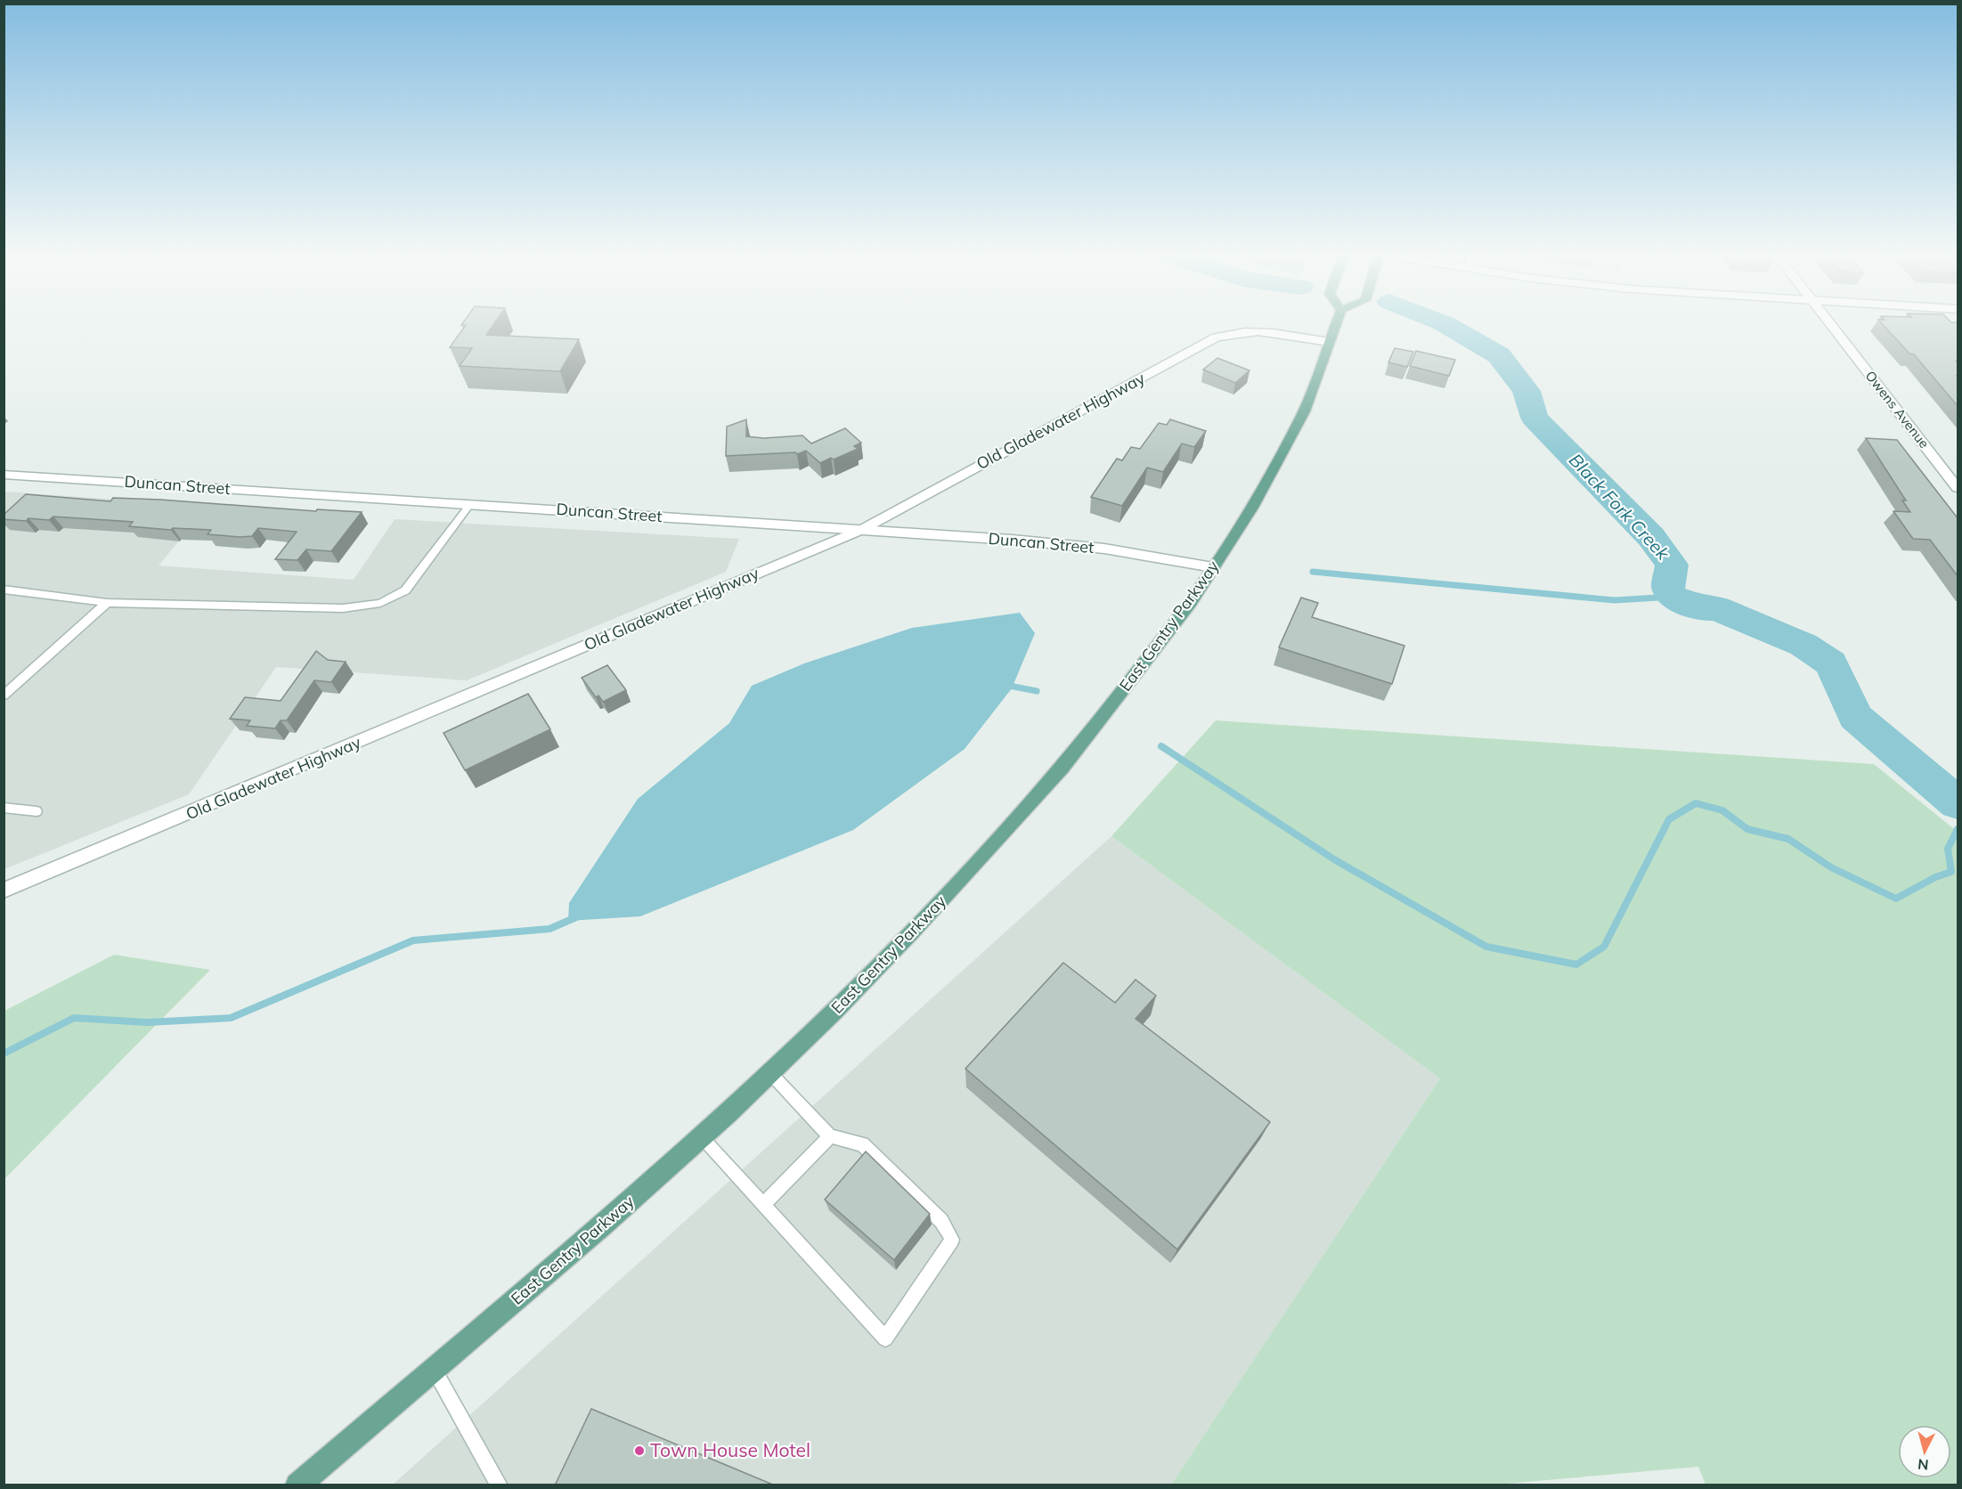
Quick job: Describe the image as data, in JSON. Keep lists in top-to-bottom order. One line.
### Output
{"streets":{"main road":["East Gentry Parkway"],"street":["Owens Avenue","Old Gladewater Highway","Duncan Street"]},"crossings":[["Old Gladewater Highway","Duncan Street"],["Old Gladewater Highway","East Gentry Parkway"],["Duncan Street","East Gentry Parkway"]],"water":["Black Fork Creek"],"places":["Town House Motel"],"north":"bottom"}
